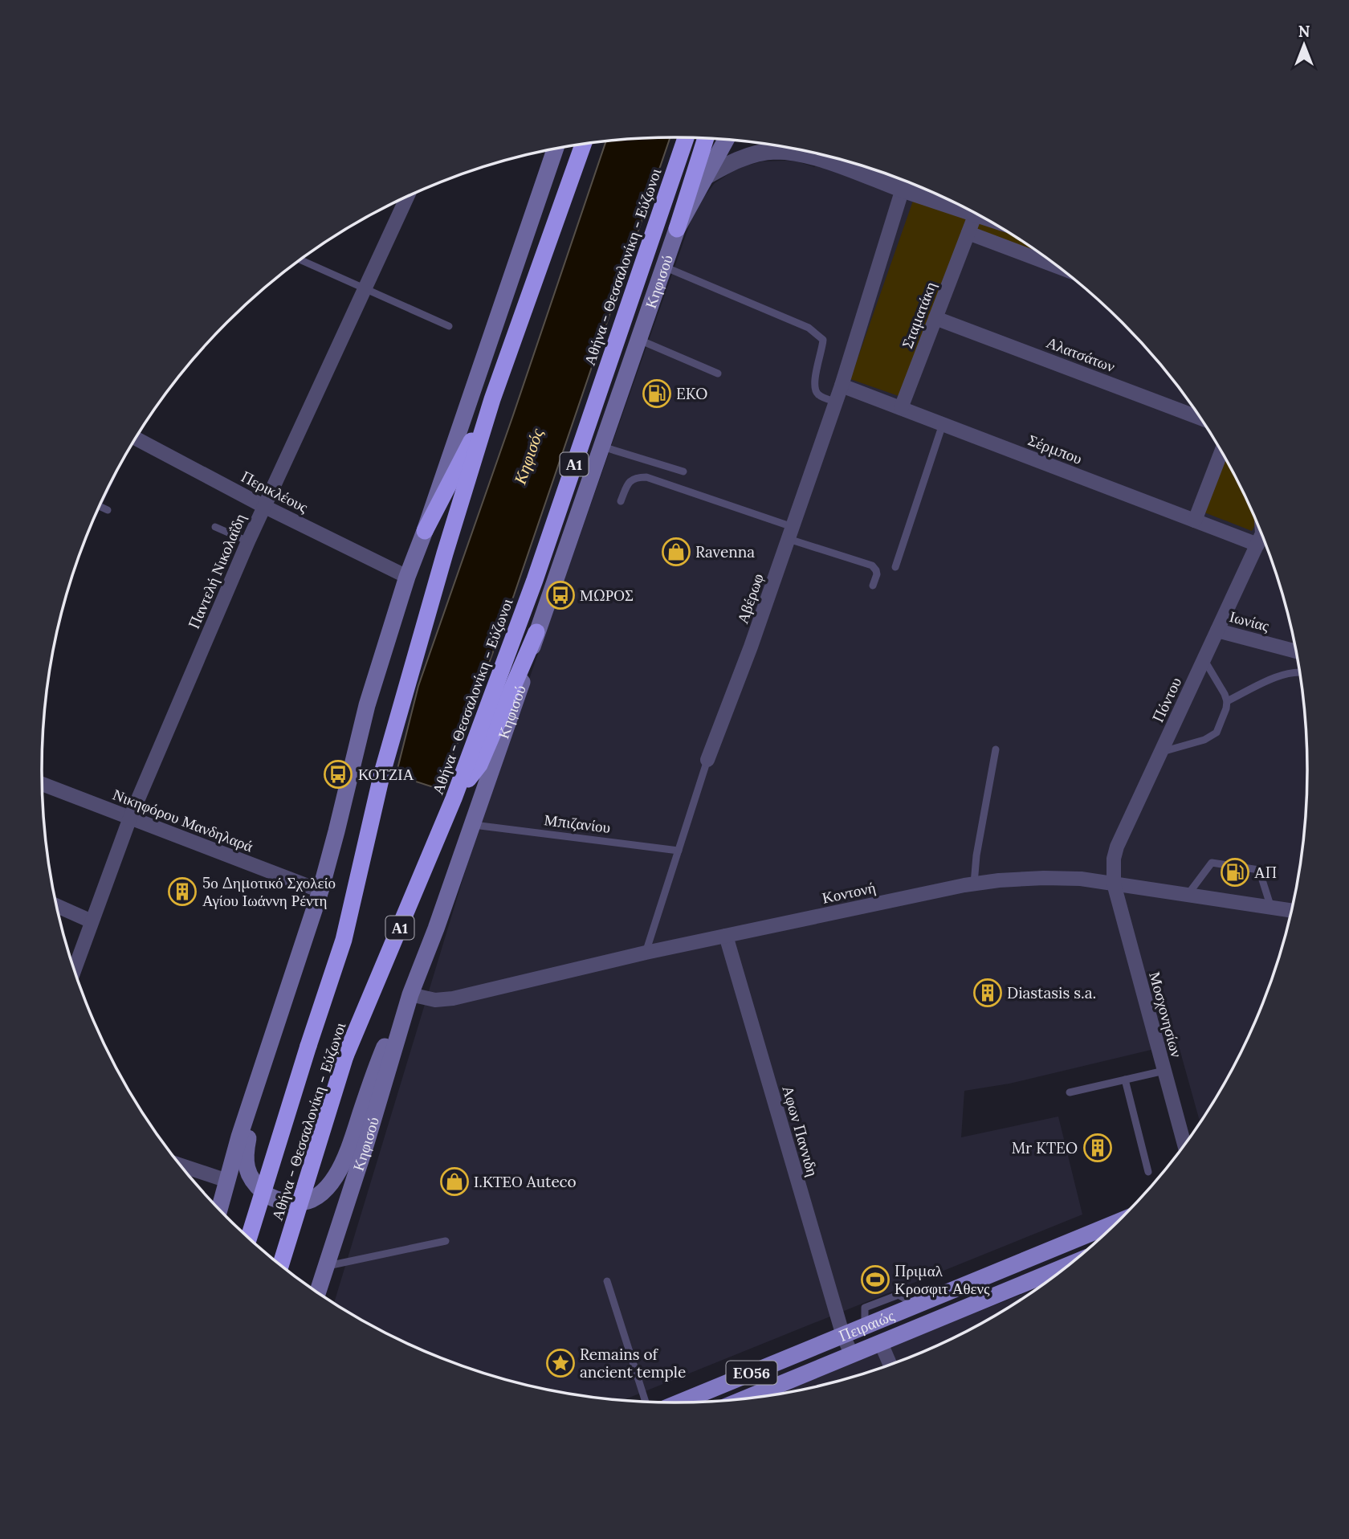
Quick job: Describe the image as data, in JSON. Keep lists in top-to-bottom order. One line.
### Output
{"streets":{"highway":["Αθήνα - Θεσσαλονίκη - Εύζωνοι","Α1"],"main road":["Κηφισού","Πειραιώς","ΕΟ56"],"street":["Σταματάκη","Αλατσάτων","Σέρμπου","Περικλέους","Παντελή Νικολαΐδη","Αβέρωφ","Ιωνίας","Πόντου","Νικηφόρου Μανδηλαρά","Κοντονή","Μοσχονησίων","Αφων Παννιδη"],"lane":["Μπιζανίου"]},"crossings":[["Κηφισού","Μπιζανίου"],["Κηφισού","Κοντονή"],["Σταματάκη","Αλατσάτων"],["Σταματάκη","Σέρμπου"],["Σέρμπου","Αβέρωφ"],["Περικλέους","Παντελή Νικολαΐδη"],["Παντελή Νικολαΐδη","Νικηφόρου Μανδηλαρά"],["Αβέρωφ","Μπιζανίου"],["Αβέρωφ","Κοντονή"],["Ιωνίας","Πόντου"],["Πόντου","Κοντονή"],["Πόντου","Μοσχονησίων"],["Κοντονή","Μοσχονησίων"],["Κοντονή","Αφων Παννιδη"],["Αφων Παννιδη","Πειραιώς"]],"water":["Κηφισός"],"places":{"fuel station":["EKO","ΑΠ"],"shop":["Ravenna","Ι.ΚΤΕΟ Auteco"],"bus stop":["ΜΩΡΟΣ","ΚΟΤΖΙΑ"],"building":["5ο Δημοτικό Σχολείο Αγίου Ιωάννη Ρέντη","Diastasis s.a.","Mr KTEO"],"sports":["Πριμαλ Κροσφιτ Αθενς"],"place":["Remains of ancient temple"]},"north":"top"}
